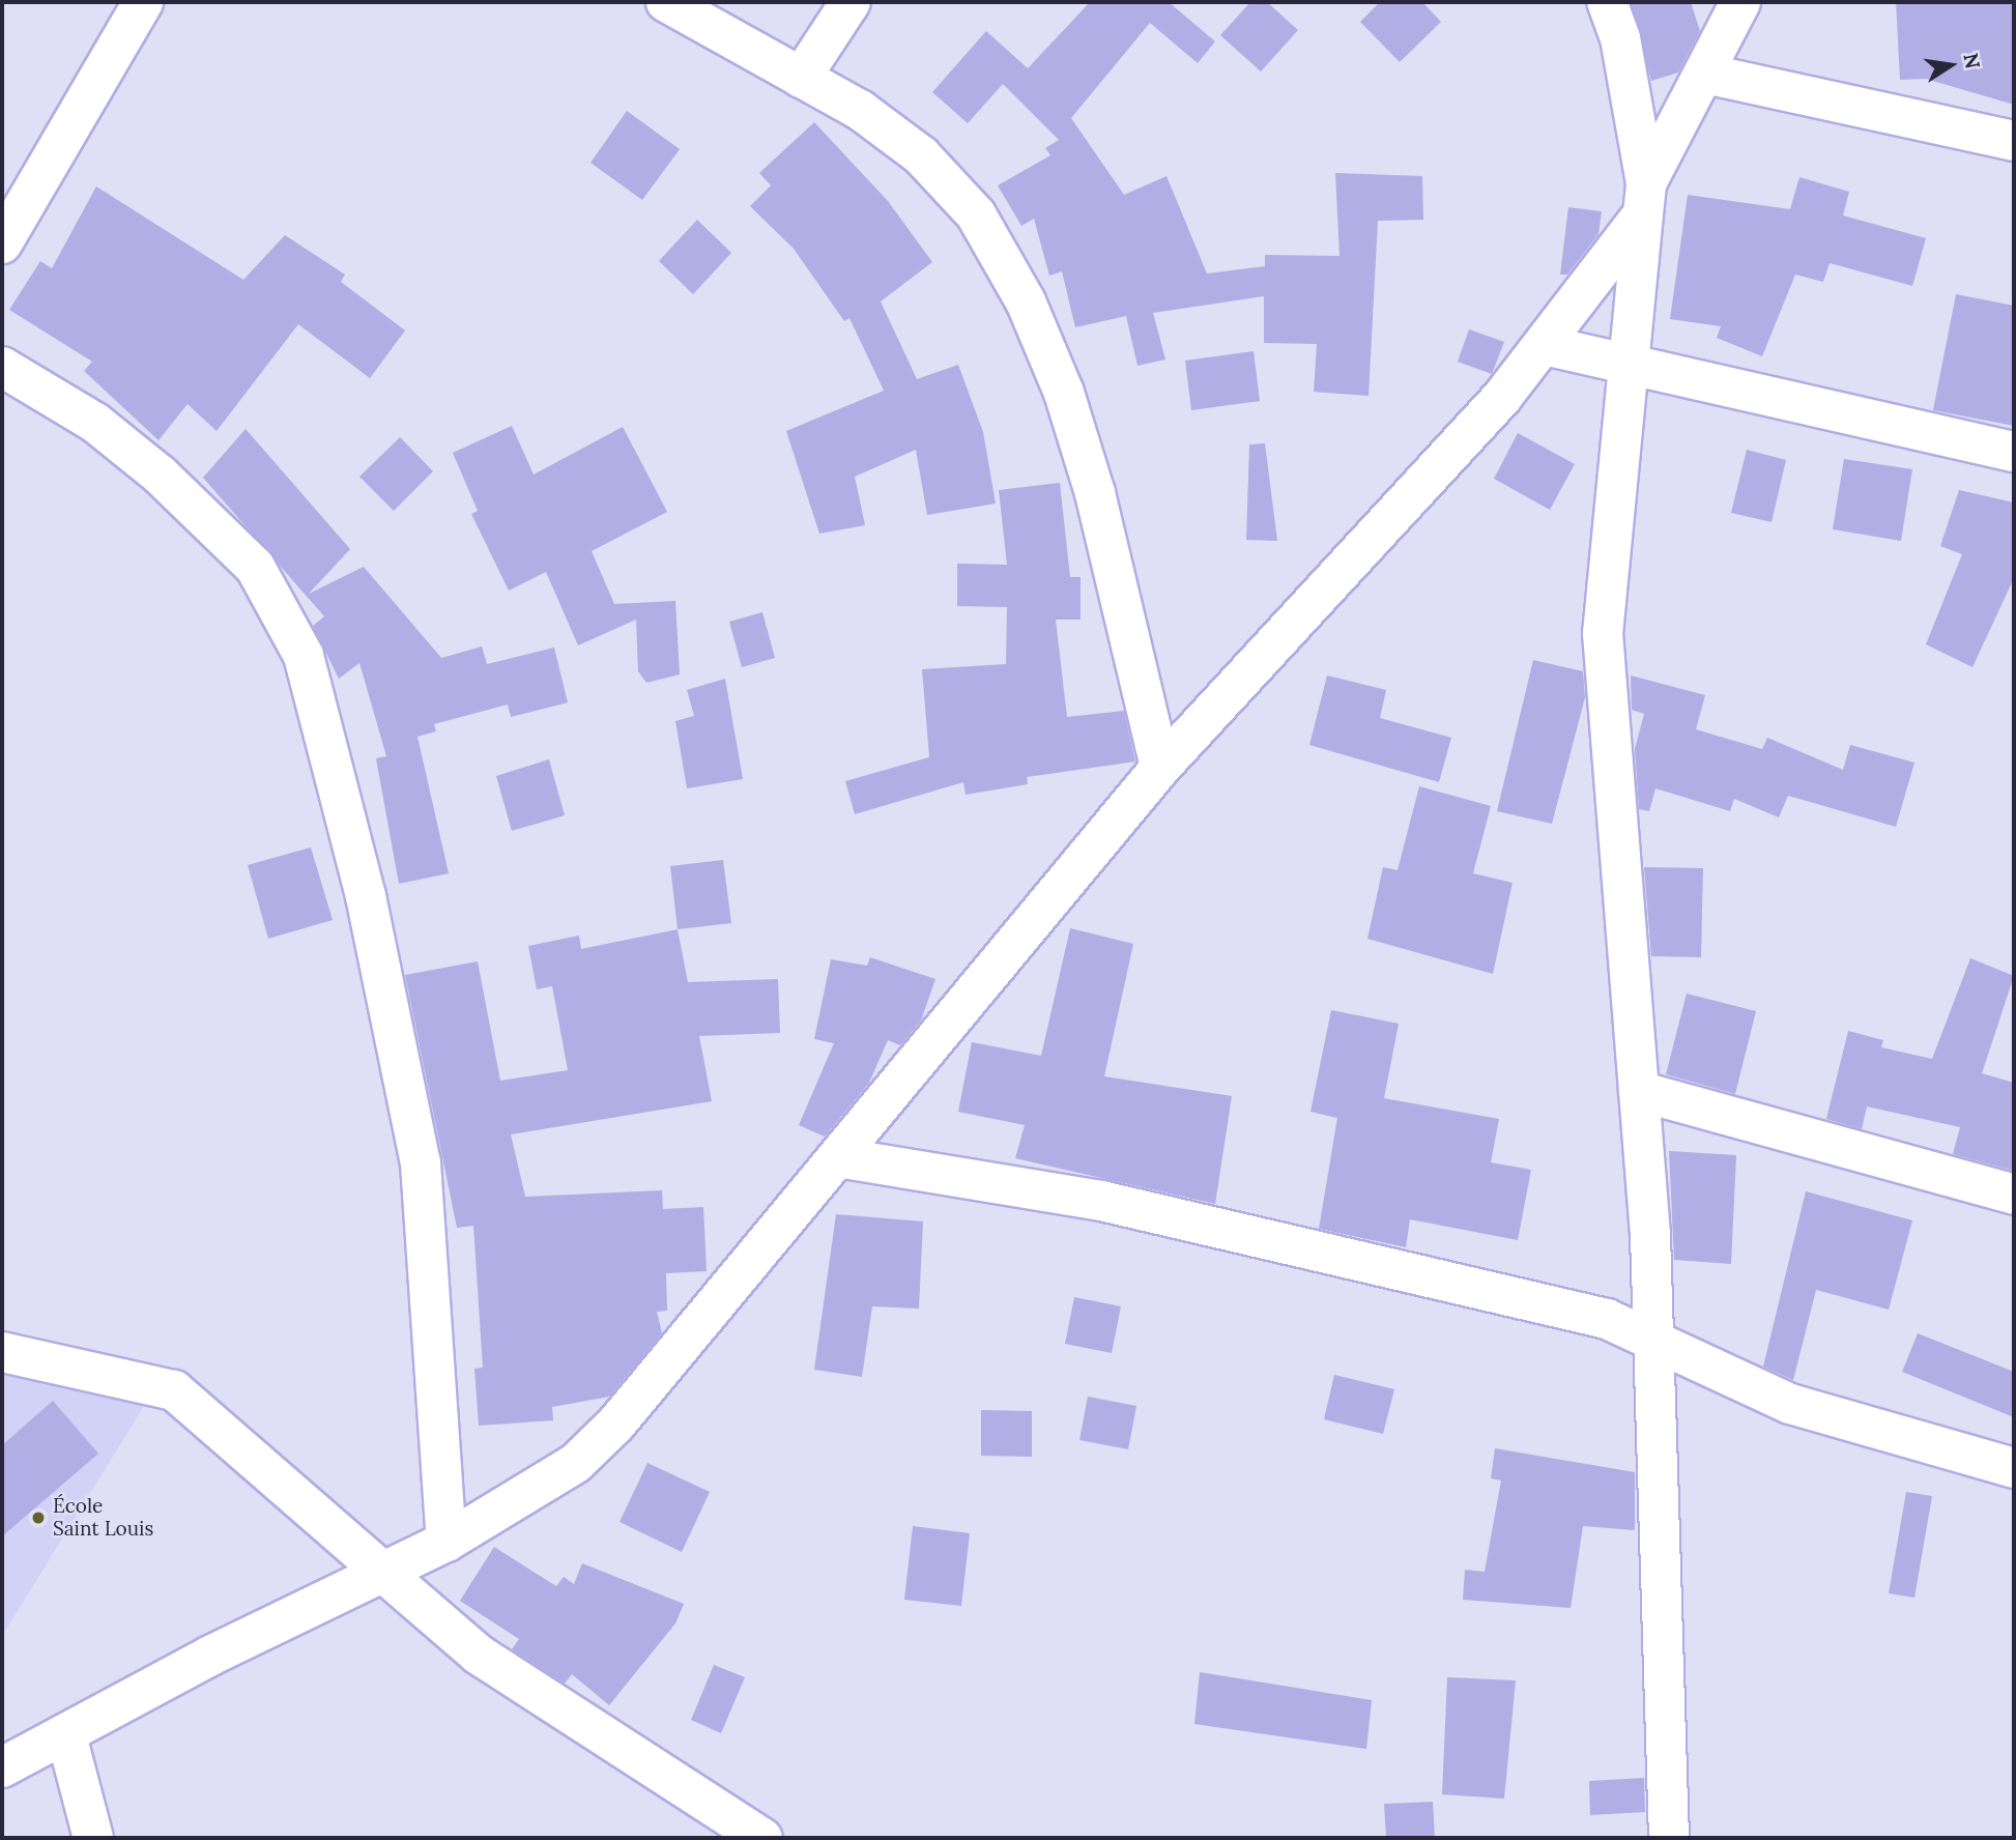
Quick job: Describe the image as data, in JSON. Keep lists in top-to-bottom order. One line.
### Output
{"places":["École Saint Louis"],"north":"right"}
